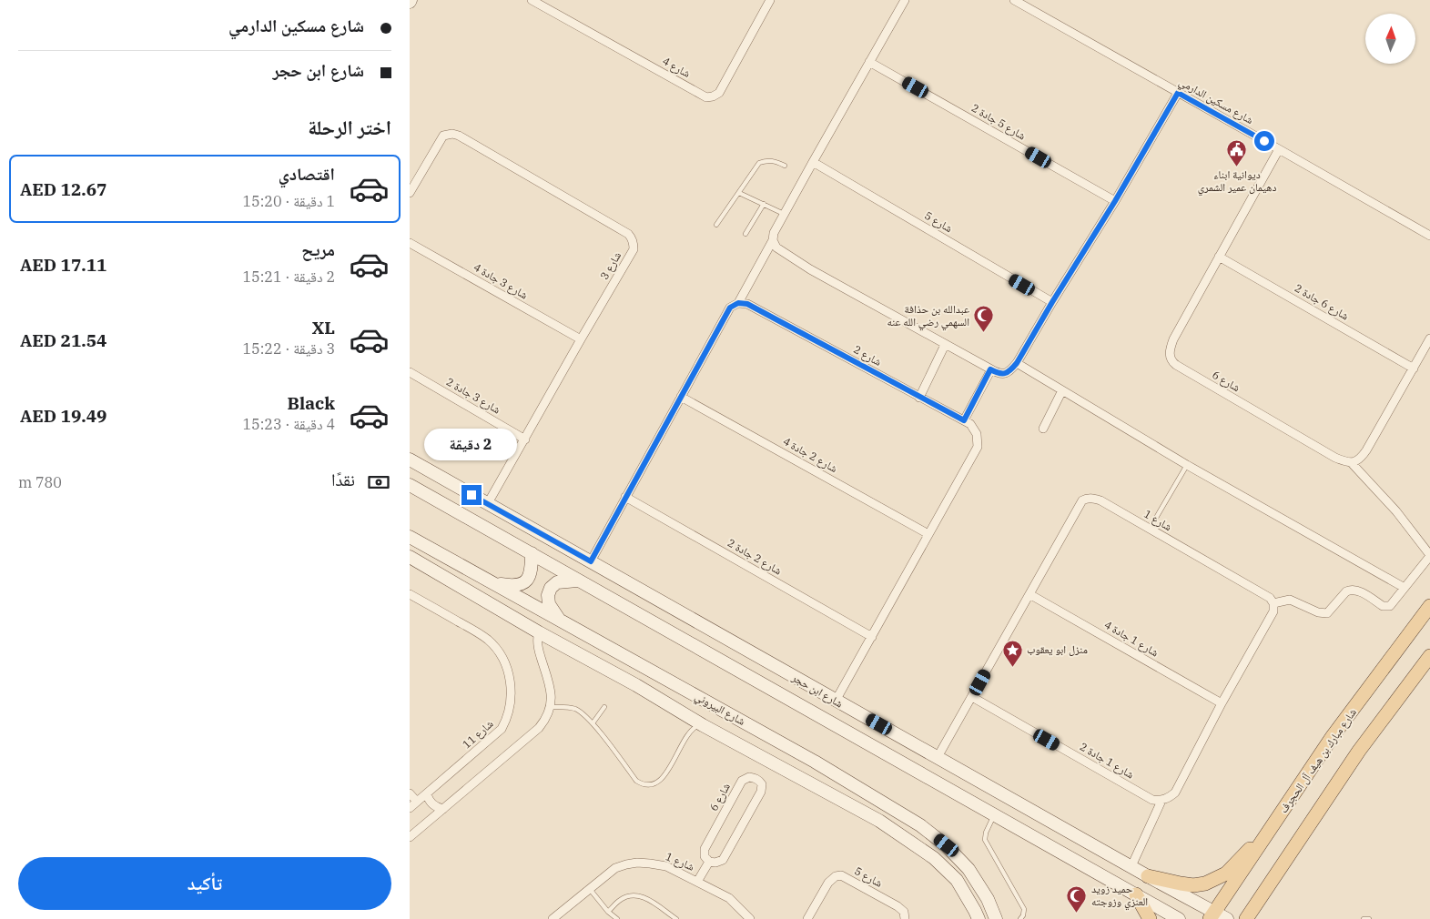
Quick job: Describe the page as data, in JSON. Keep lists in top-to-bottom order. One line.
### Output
{"streets":{"main road":["شارع ابن حجر","شارع البيروني","شارع مبارك بن هيف آل الحجرف"],"street":["شارع 4","شارع مسكين الدارمي","شارع 5 جادة 2","شارع 5","شارع 3","شارع 3 جادة 4","شارع 6 جادة 2","شارع 2","شارع 6","شارع 3 جادة 2","شارع 2 جادة 4","شارع 1","شارع 2 جادة 2","شارع 1 جادة 4","شارع 11","شارع 1 جادة 2"]},"crossings":[["شارع مسكين الدارمي","شارع 6"],["شارع 3","شارع 3 جادة 4"],["شارع 3","شارع 3 جادة 2"],["شارع 3","شارع ابن حجر"],["شارع 6 جادة 2","شارع 6"],["شارع 2","شارع 2 جادة 4"],["شارع 2","شارع 2 جادة 2"],["شارع 2","شارع ابن حجر"],["شارع 1","شارع 1 جادة 4"],["شارع 1","شارع ابن حجر"],["شارع 1","شارع 1 جادة 2"],["شارع ابن حجر","شارع مبارك بن هيف آل الحجرف"]],"places":{"public building":["ديوانية ابناء دهيمان عمير الشمري"],"mosque":["عبدالله بن حذافة السهمي رضي الله عنه","حميد زويد العنزي وزوجته"],"place":["منزل ابو يعقوب"]},"north":"top","page":{"banner":["شارع مسكين الدارمي","شارع ابن حجر"],"heading":"اختر الرحلة","list":[{"name":"اقتصادي","note":"1 دقيقة · 15:20","value":"AED 12.67"},{"name":"مريح","note":"2 دقيقة · 15:21","value":"AED 17.11"},{"name":"XL","note":"3 دقيقة · 15:22","value":"AED 21.54"},{"name":"Black","note":"4 دقيقة · 15:23","value":"AED 19.49"}],"bubble":"2 دقيقة","pay":["نقدًا","780 m"],"buttons":"تأكيد"}}
